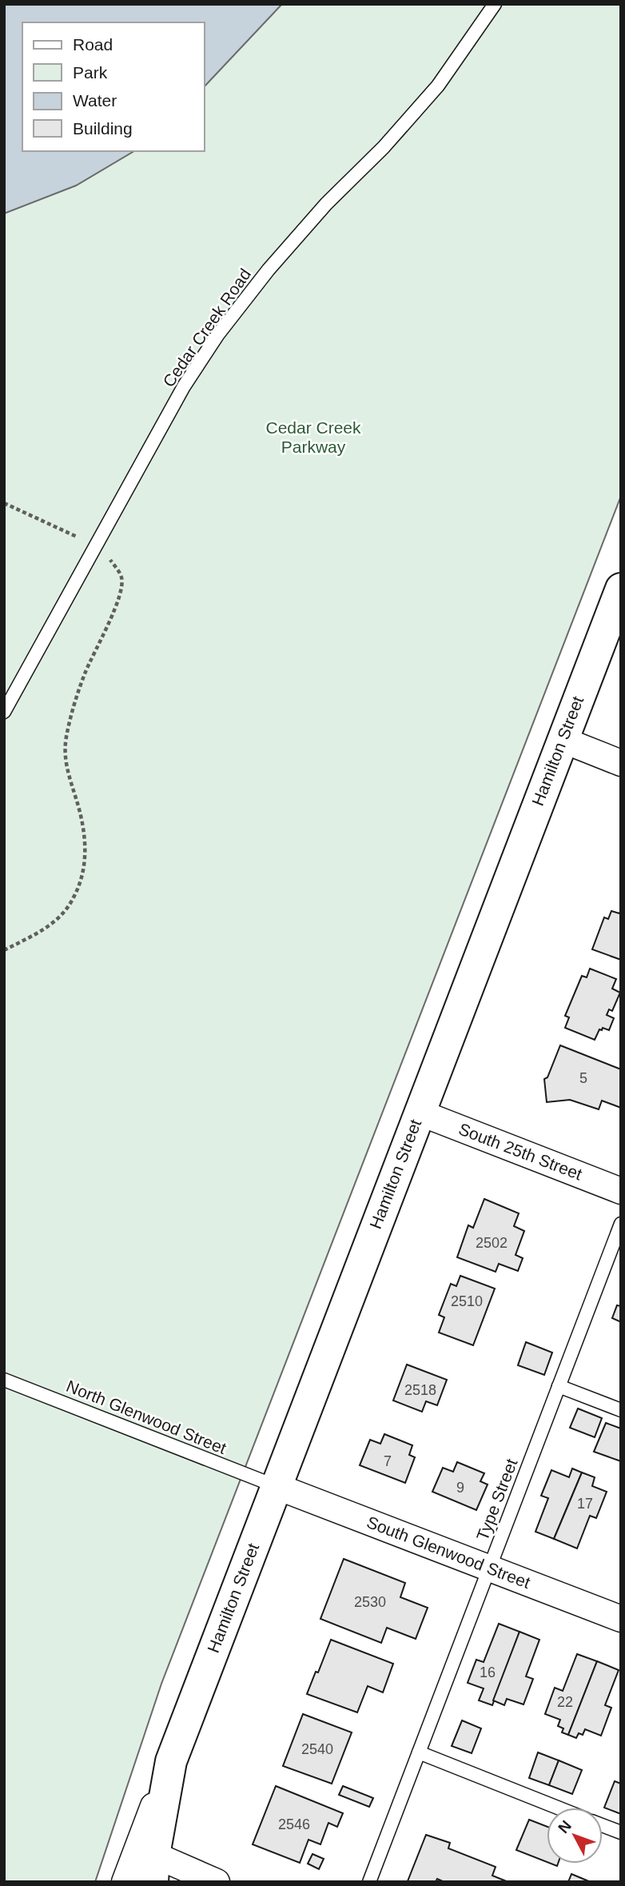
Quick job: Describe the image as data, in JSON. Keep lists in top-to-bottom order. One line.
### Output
{"streets":{"main road":["Hamilton Street"],"street":["South 25th Street","South Glenwood Street"],"lane":["Cedar Creek Road","North Glenwood Street","Type Street"]},"crossings":[["Hamilton Street","South 25th Street"],["Hamilton Street","North Glenwood Street"],["Hamilton Street","South Glenwood Street"],["North Glenwood Street","South Glenwood Street"],["Type Street","South Glenwood Street"]],"parks":["Cedar Creek Parkway"],"house_numbers":["5","2502","2510","2518","7","9","17","2530","16","22","2540","2546"],"legend":["Road","Park","Water","Building"],"north":"top left"}
